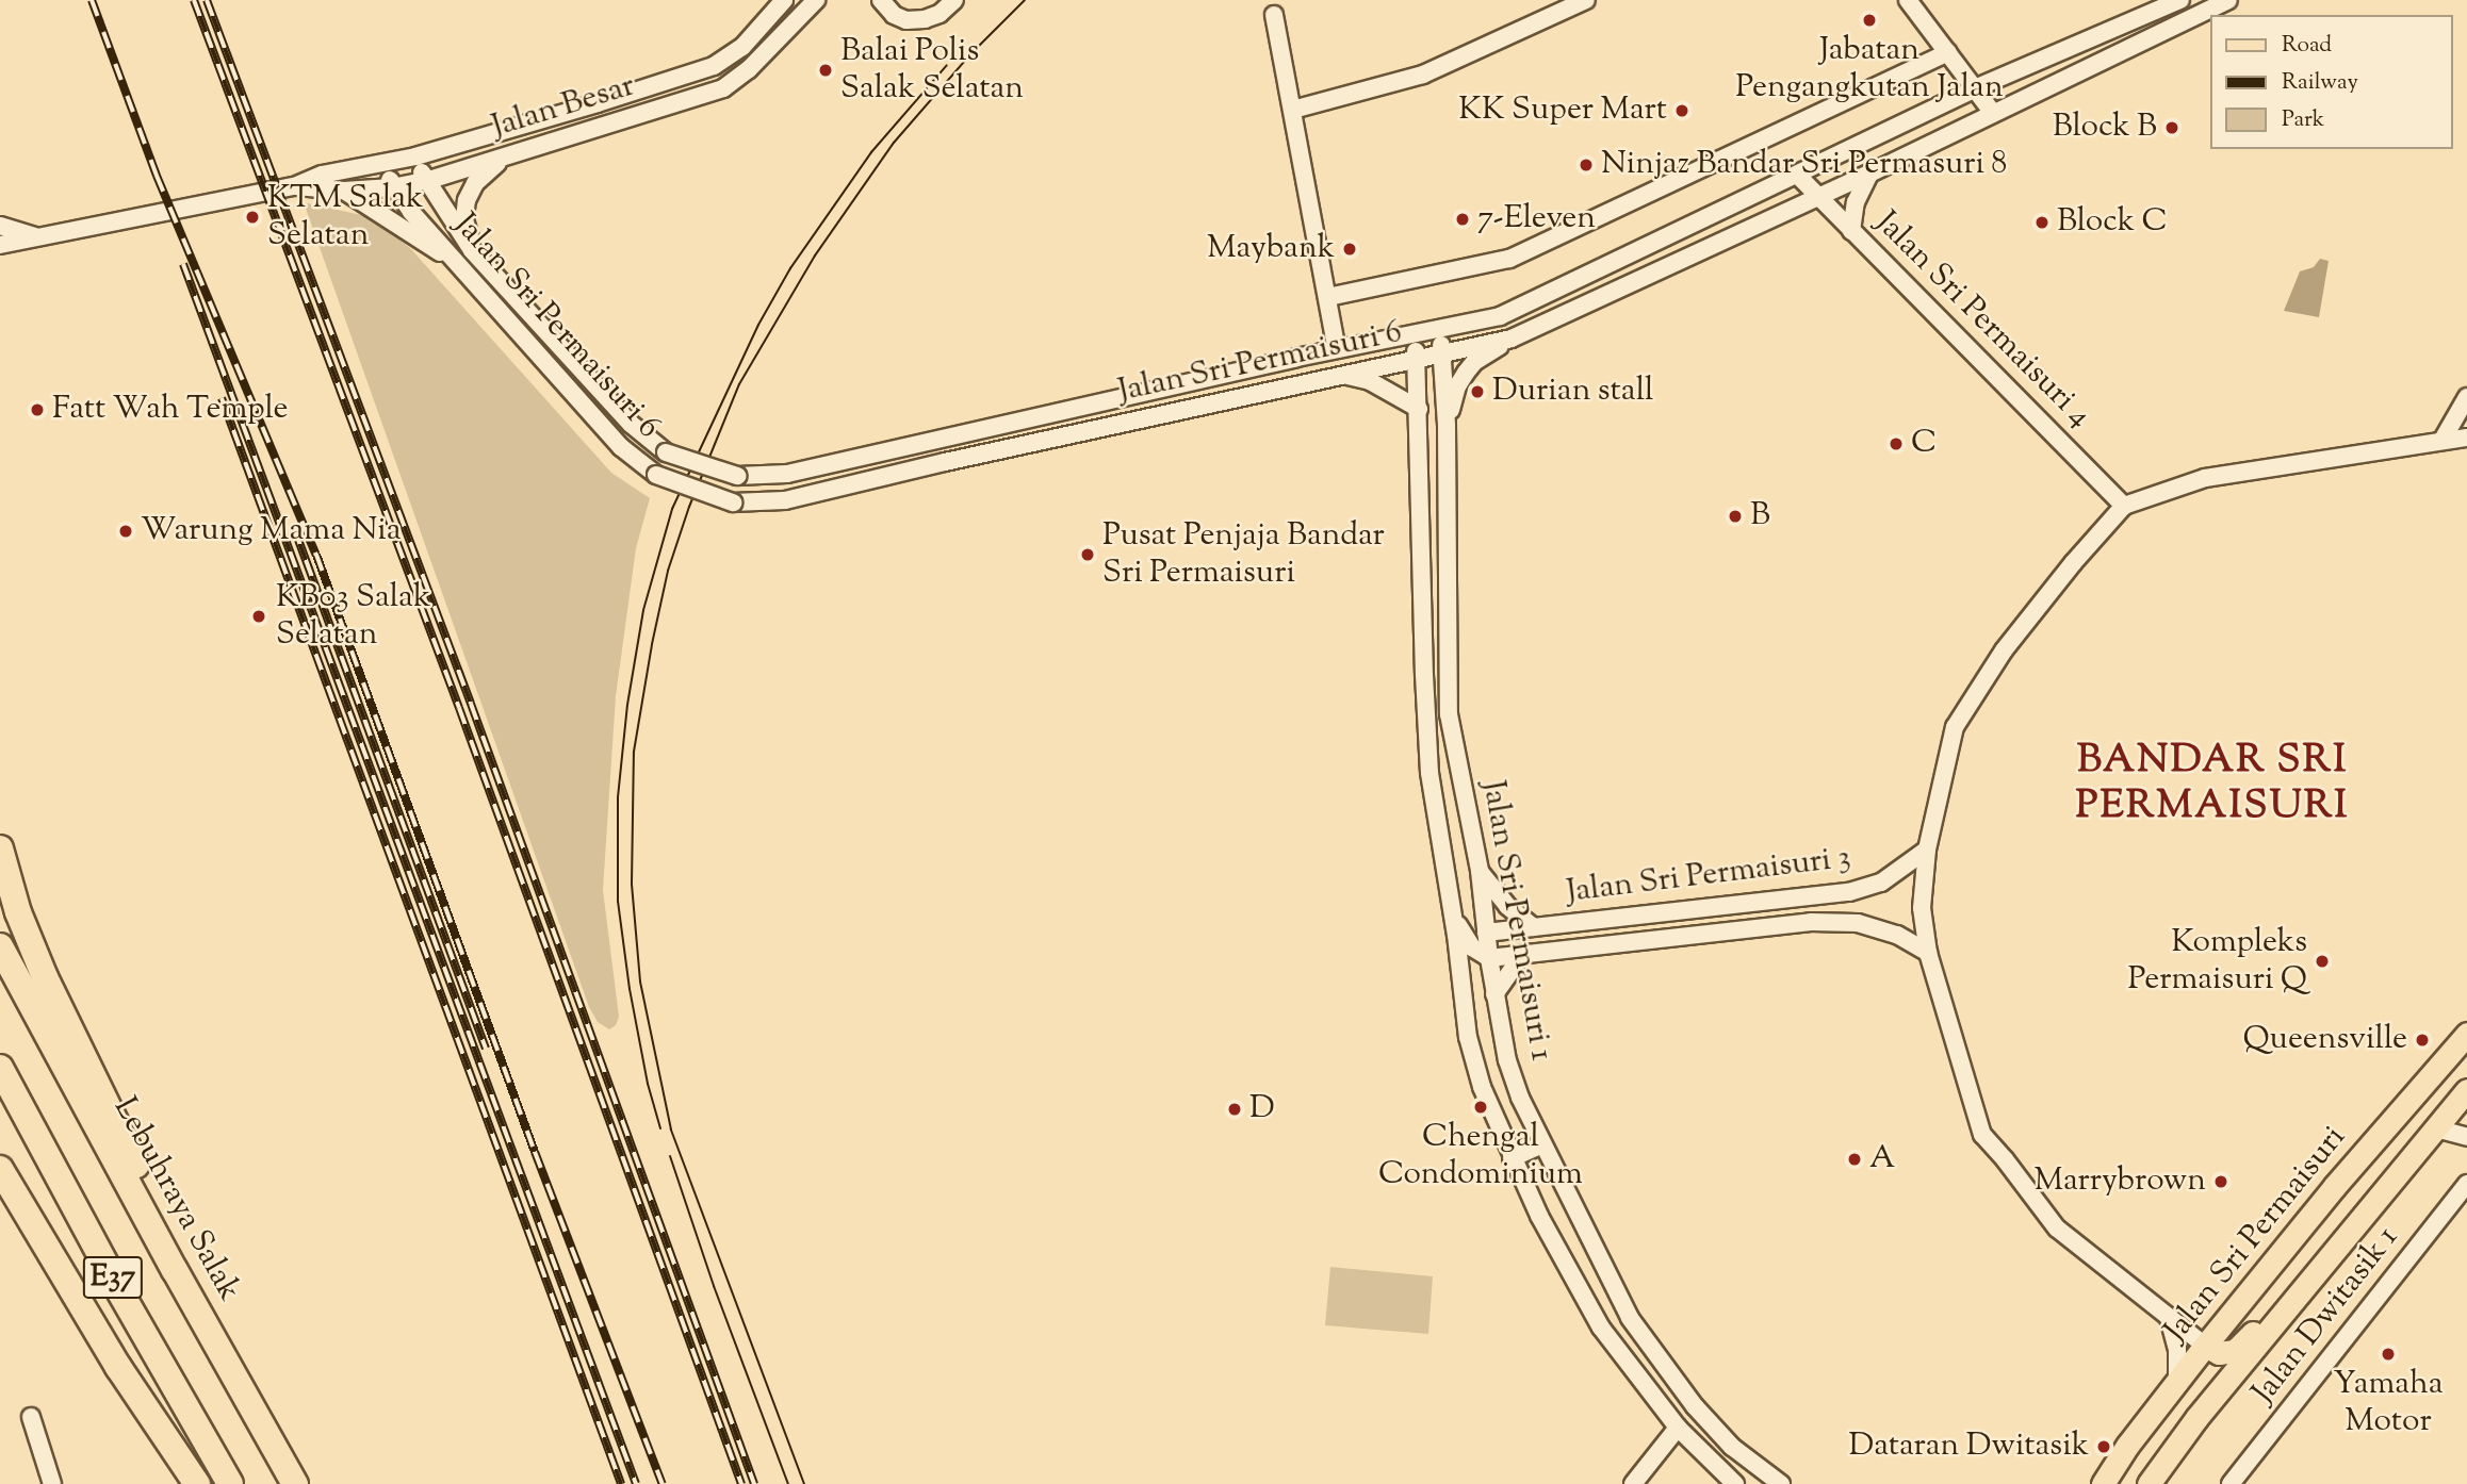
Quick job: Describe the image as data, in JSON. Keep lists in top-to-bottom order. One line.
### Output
{"streets":{"highway":["Lebuhraya Salak","E37"],"main road":["Jalan Sri Permaisuri"],"street":["Jalan Besar","Jalan Sri Permaisuri 4","Jalan Sri Permaisuri 6","Jalan Sri Permaisuri 3","Jalan Sri Permaisuri 1","Jalan Dwitasik 1"]},"crossings":[["Jalan Besar","Jalan Sri Permaisuri 6"],["Jalan Sri Permaisuri 4","Jalan Sri Permaisuri 6"],["Jalan Sri Permaisuri 6","Jalan Sri Permaisuri 1"],["Jalan Sri Permaisuri 3","Jalan Sri Permaisuri 1"]],"districts":["BANDAR SRI PERMAISURI"],"places":["Jabatan Pengangkutan Jalan","Balai Polis Salak Selatan","KK Super Mart","Block B","Ninjaz Bandar Sri Permasuri 8","KTM Salak Selatan","7-Eleven","Block C","Maybank","Durian stall","Fatt Wah Temple","C","B","Warung Mama Nia","Pusat Penjaja Bandar Sri Permaisuri","KB03 Salak Selatan","Kompleks Permaisuri Q","Queensville","Chengal Condominium","D","A","Marrybrown","Yamaha Motor","Dataran Dwitasik"],"legend":["Road","Railway","Park"]}
